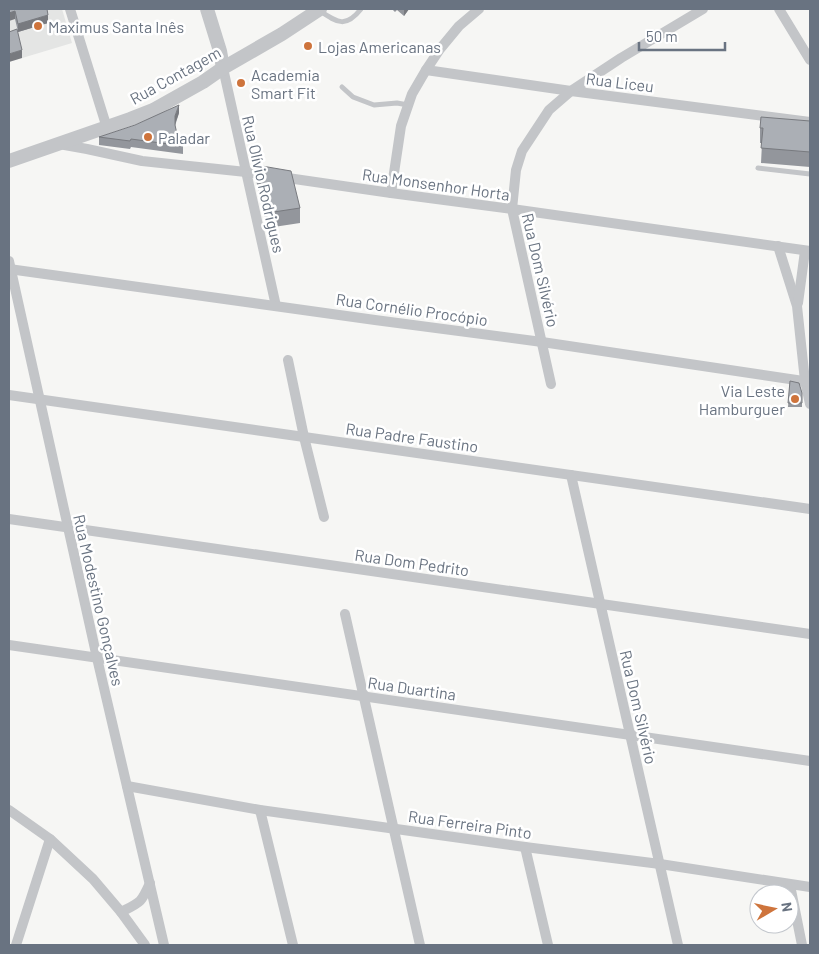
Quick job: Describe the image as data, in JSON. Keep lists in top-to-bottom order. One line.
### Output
{"streets":{"street":["Rua Contagem","Rua Liceu","Rua Olívio Rodrigues","Rua Monsenhor Horta","Rua Dom Silvério","Rua Cornélio Procópio","Rua Padre Faustino","Rua Dom Pedrito","Rua Modestino Gonçalves","Rua Duartina","Rua Ferreira Pinto"]},"crossings":[["Rua Contagem","Rua Olívio Rodrigues"],["Rua Contagem","Rua Monsenhor Horta"],["Rua Liceu","Rua Dom Silvério"],["Rua Olívio Rodrigues","Rua Monsenhor Horta"],["Rua Olívio Rodrigues","Rua Cornélio Procópio"],["Rua Monsenhor Horta","Rua Dom Silvério"],["Rua Dom Silvério","Rua Cornélio Procópio"],["Rua Dom Silvério","Rua Padre Faustino"],["Rua Dom Silvério","Rua Dom Pedrito"],["Rua Dom Silvério","Rua Duartina"],["Rua Dom Silvério","Rua Ferreira Pinto"],["Rua Cornélio Procópio","Rua Modestino Gonçalves"],["Rua Padre Faustino","Rua Modestino Gonçalves"],["Rua Dom Pedrito","Rua Modestino Gonçalves"],["Rua Modestino Gonçalves","Rua Duartina"],["Rua Modestino Gonçalves","Rua Ferreira Pinto"]],"places":["Maximus Santa Inês","Lojas Americanas","Academia Smart Fit","Paladar","Via Leste Hamburguer"],"scale_bar":"50 m","north":"right"}
